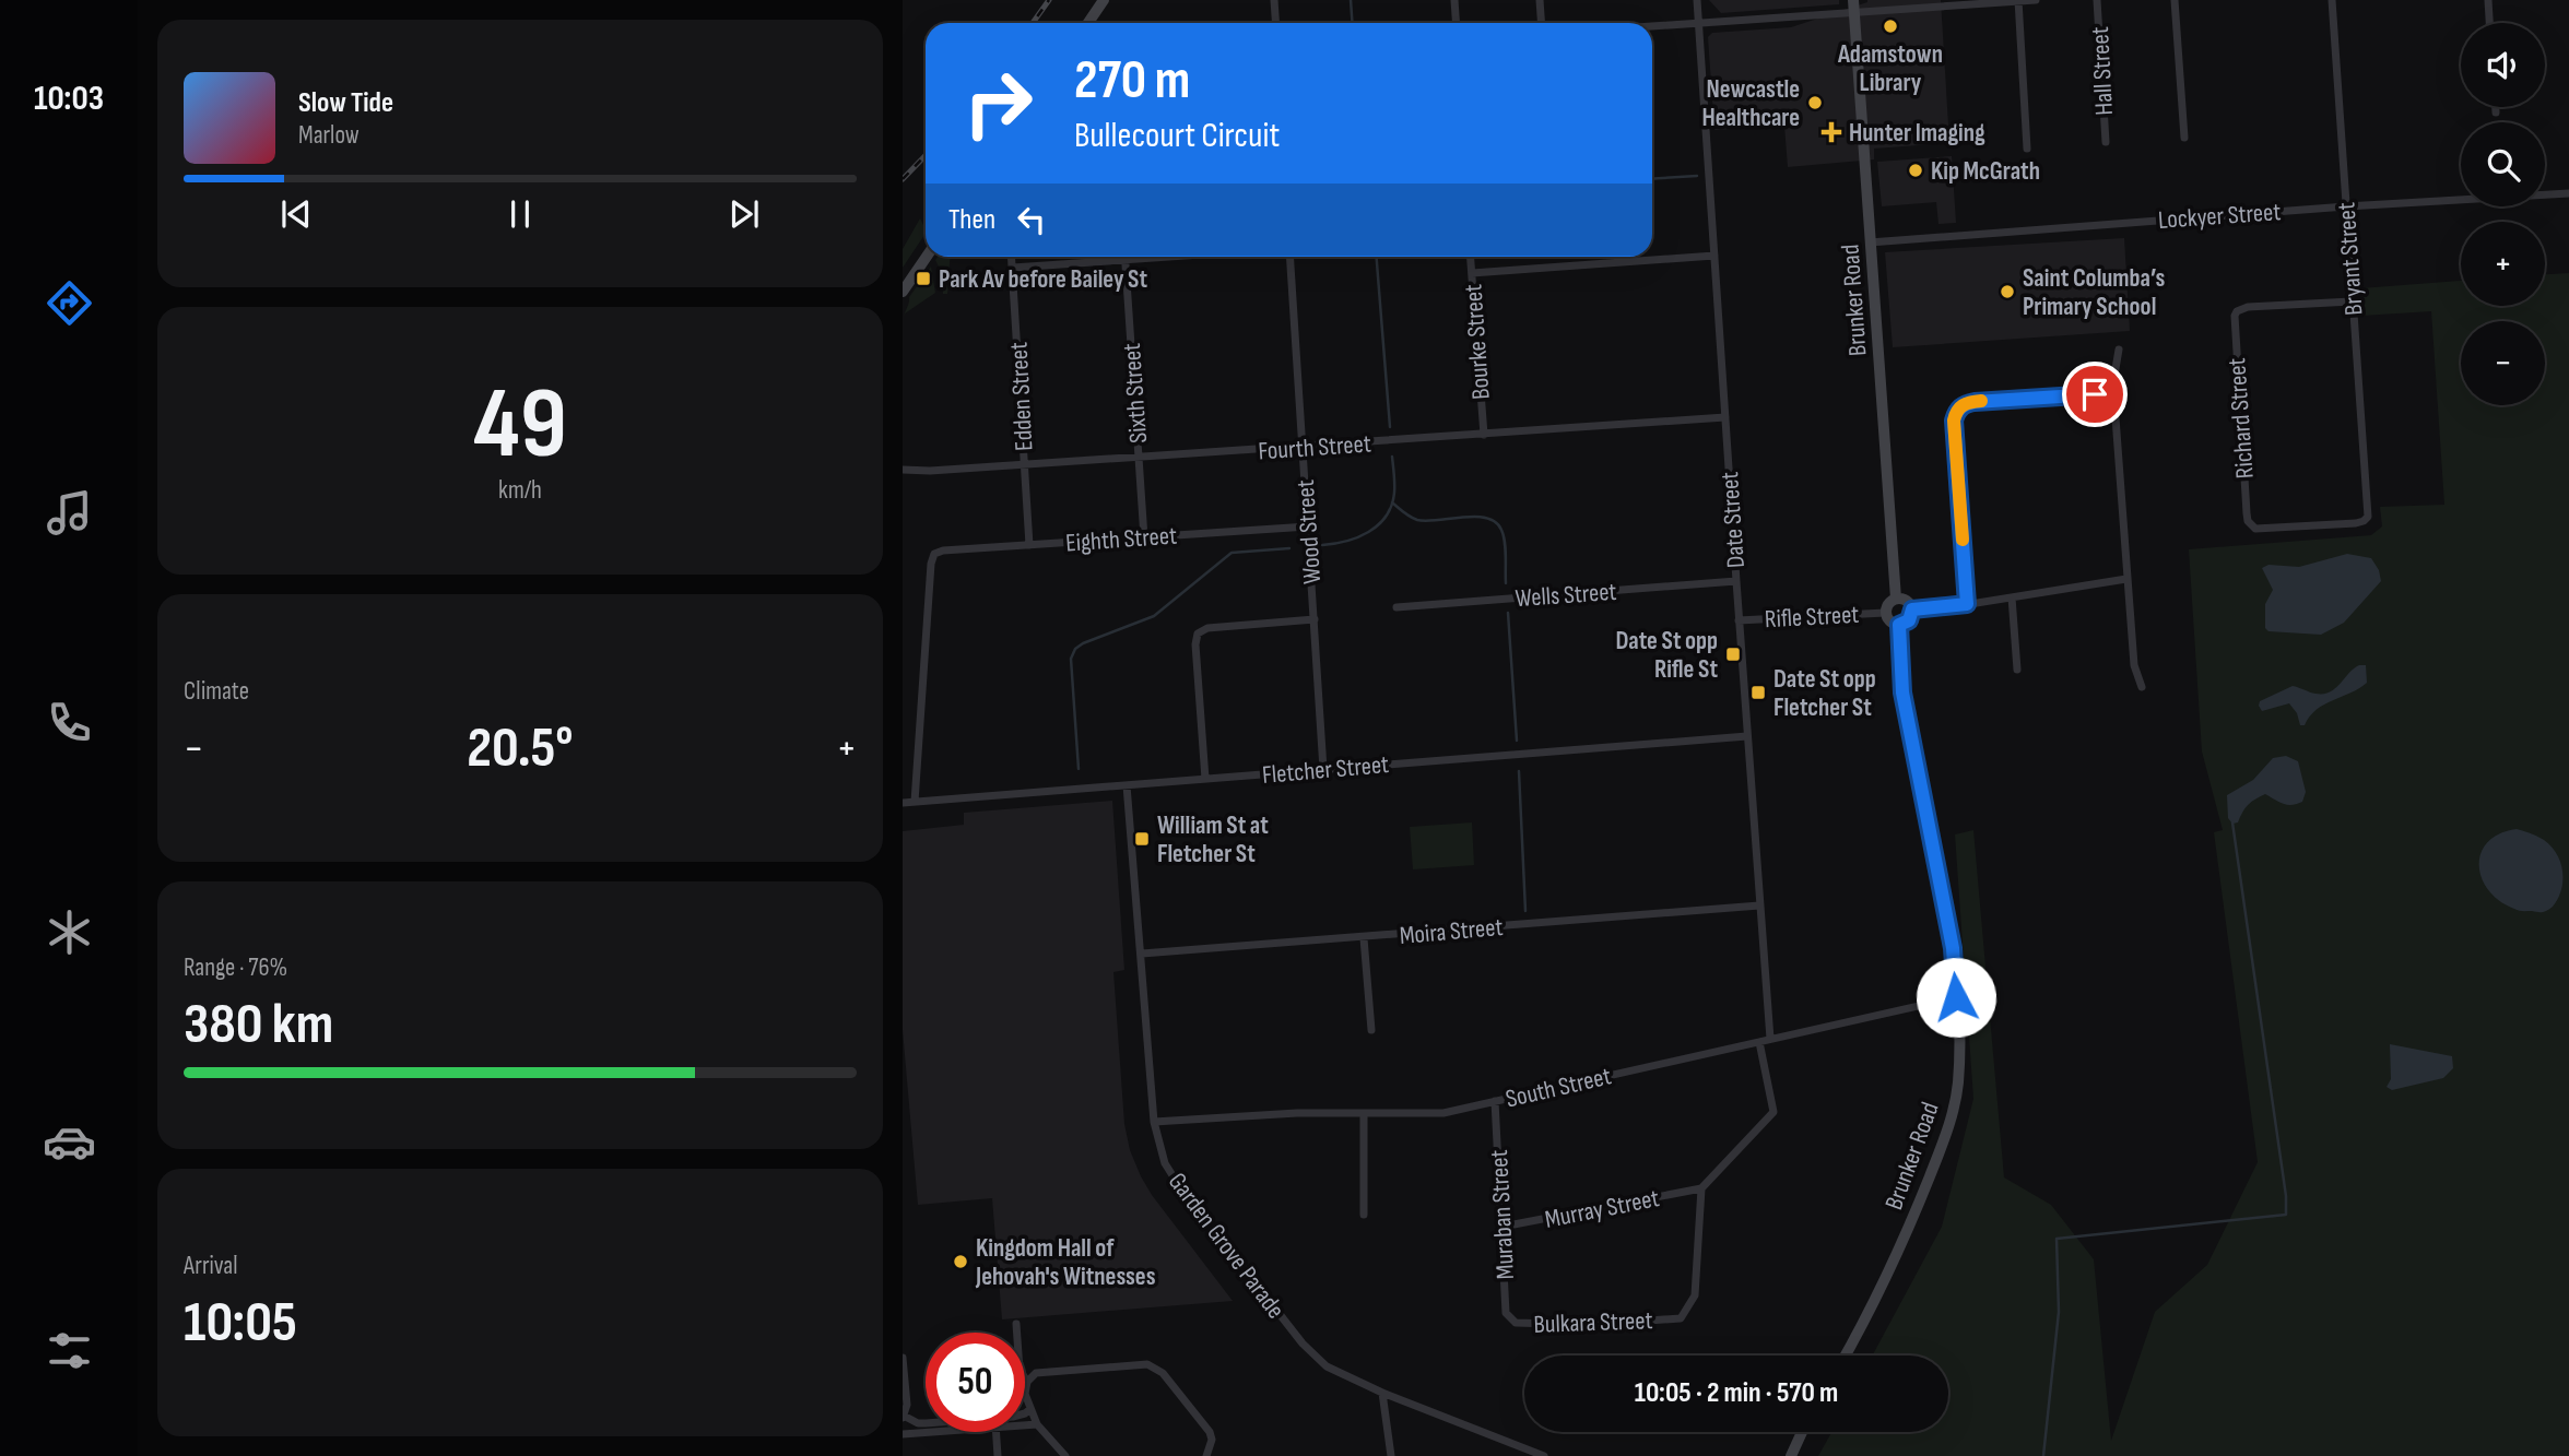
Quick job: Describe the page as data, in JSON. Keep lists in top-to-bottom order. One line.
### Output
{"streets":{"main road":["Brunker Road"],"street":["Hall Street","Lockyer Street","Bryant Street","Bourke Street","Sixth Street","Edden Street","Richard Street","Fourth Street","Date Street","Wood Street","Eighth Street","Wells Street","Rifle Street","Fletcher Street","Moira Street","South Street","Murray Street","Muraban Street","Garden Grove Parade","Bulkara Street"]},"crossings":[["Lockyer Street","Bryant Street"],["Lockyer Street","Brunker Road"],["Bryant Street","Richard Street"],["Brunker Road","Rifle Street"],["Brunker Road","South Street"],["Bourke Street","Fourth Street"],["Sixth Street","Fourth Street"],["Sixth Street","Eighth Street"],["Edden Street","Fourth Street"],["Edden Street","Eighth Street"],["Fourth Street","Date Street"],["Fourth Street","Wood Street"],["Date Street","Wells Street"],["Date Street","Rifle Street"],["Date Street","Fletcher Street"],["Date Street","Moira Street"],["Date Street","South Street"],["Wood Street","Eighth Street"],["Wood Street","Fletcher Street"],["Eighth Street","Fletcher Street"],["Fletcher Street","Garden Grove Parade"],["Moira Street","Garden Grove Parade"],["South Street","Muraban Street"],["South Street","Garden Grove Parade"],["Murray Street","Muraban Street"],["Murray Street","Bulkara Street"],["Muraban Street","Bulkara Street"]],"places":{"other":["Adamstown Library","Newcastle Healthcare","Kip McGrath","Saint Columba’s Primary School","Kingdom Hall of Jehovah's Witnesses"],"health":["Hunter Imaging"],"transit":["Park Av before Bailey St","Date St opp Rifle St","Date St opp Fletcher St","William St at Fletcher St"]},"page":{"tabs":"10:03","map_buttons":["+","−"],"turn":["270 m","Bullecourt Circuit"],"song":["Slow Tide","Marlow"],"then":"Then","tile":[["49","km/h"],"Climate",["Range · 76%","380 km"],["Arrival","10:05"]],"heat":["−","20.5°","+"],"limit":"50","trip":"10:05 · 2 min · 570 m"}}
